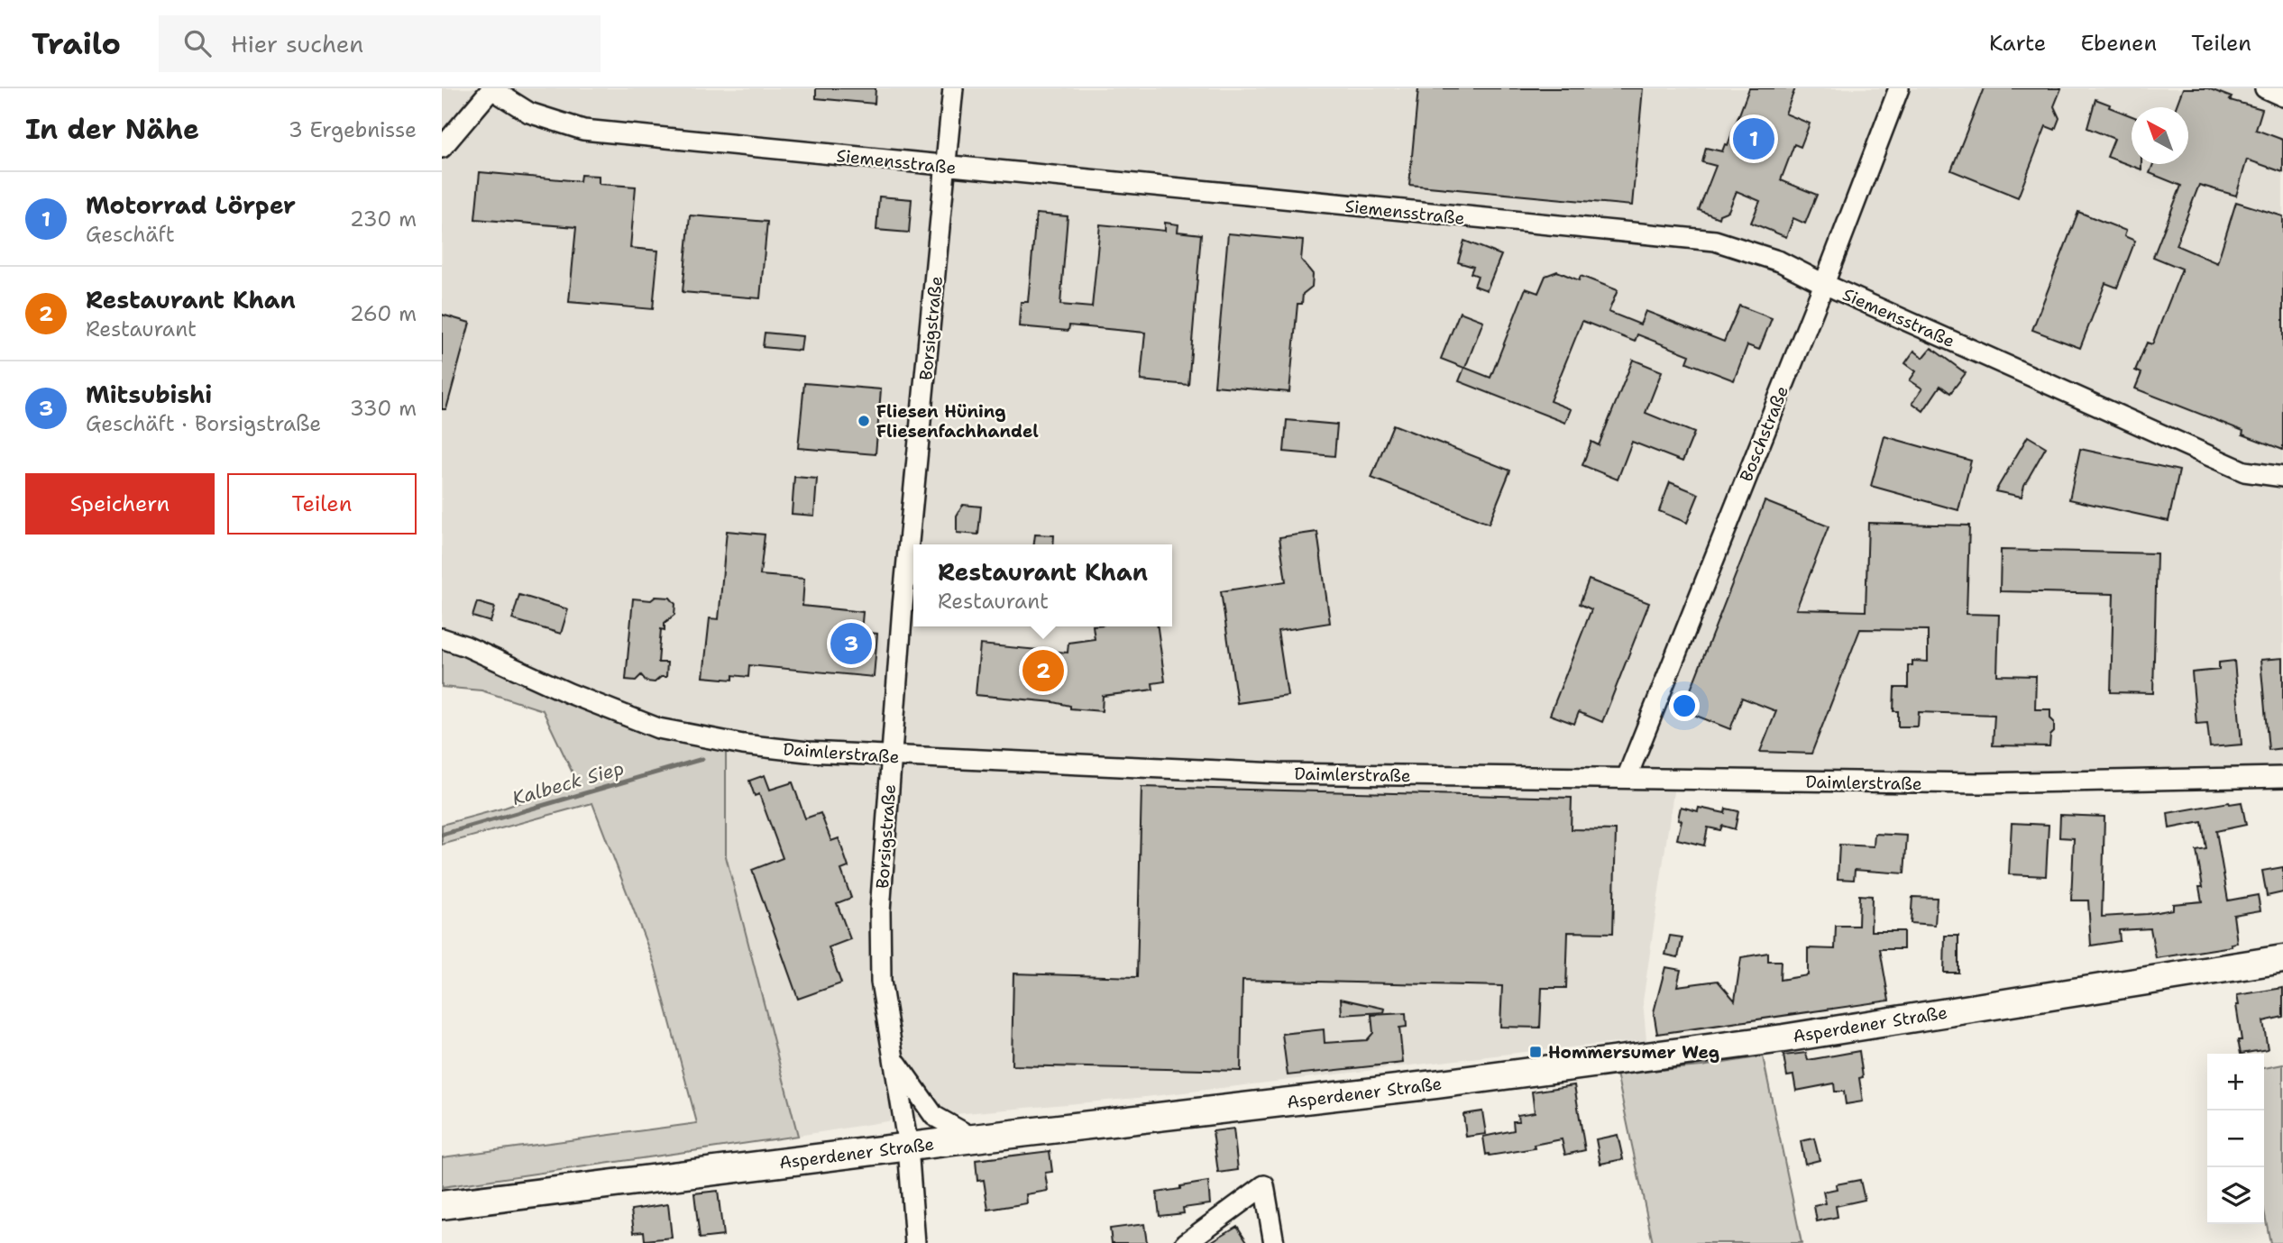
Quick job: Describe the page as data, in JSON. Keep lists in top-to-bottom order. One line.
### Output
{"streets":{"main road":["Asperdener Straße"],"street":["Siemensstraße","Borsigstraße","Boschstraße","Daimlerstraße"]},"crossings":[["Siemensstraße","Borsigstraße"],["Siemensstraße","Boschstraße"],["Borsigstraße","Daimlerstraße"],["Borsigstraße","Asperdener Straße"],["Boschstraße","Daimlerstraße"]],"water":["Kalbeck Siep"],"places":{"other":["Fliesen Hüning Fliesenfachhandel"],"transit":["Hommersumer Weg"]},"north":"top left","page":{"header":"Trailo","search":"Hier suchen","nav":["Karte","Ebenen","Teilen"],"heading":["In der Nähe","3 Ergebnisse"],"pins":["1","3","2"],"list":[{"mark":"1","name":"Motorrad Lörper","note":"Geschäft","value":"230 m"},{"mark":"2","name":"Restaurant Khan","note":"Restaurant","value":"260 m"},{"mark":"3","name":"Mitsubishi","note":"Geschäft · Borsigstraße","value":"330 m"}],"buttons":["Speichern","Teilen"],"popup":["Restaurant Khan","Restaurant"],"map_buttons":["+","−"]}}
